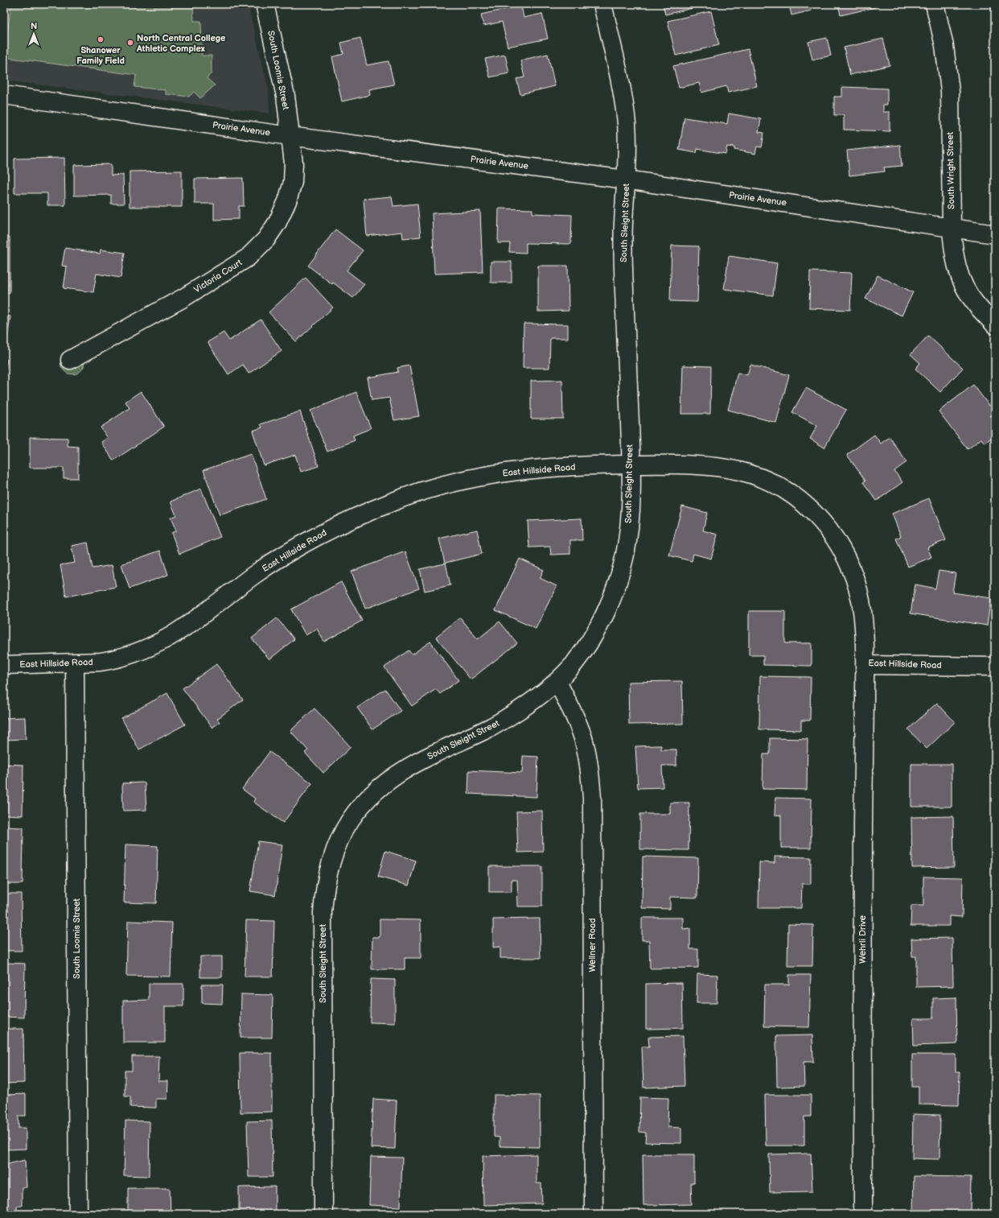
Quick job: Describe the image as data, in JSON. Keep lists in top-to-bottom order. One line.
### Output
{"streets":{"street":["South Loomis Street","Prairie Avenue","South Wright Street","South Sleight Street","Victoria Court","East Hillside Road","Wehrli Drive","Wellner Road"]},"crossings":[["South Loomis Street","Prairie Avenue"],["South Loomis Street","Victoria Court"],["South Loomis Street","East Hillside Road"],["Prairie Avenue","South Wright Street"],["Prairie Avenue","South Sleight Street"],["Prairie Avenue","Victoria Court"],["South Sleight Street","East Hillside Road"],["South Sleight Street","Wellner Road"],["East Hillside Road","Wehrli Drive"]],"places":["Shanower Family Field","North Central College Athletic Complex"],"north":"top"}
